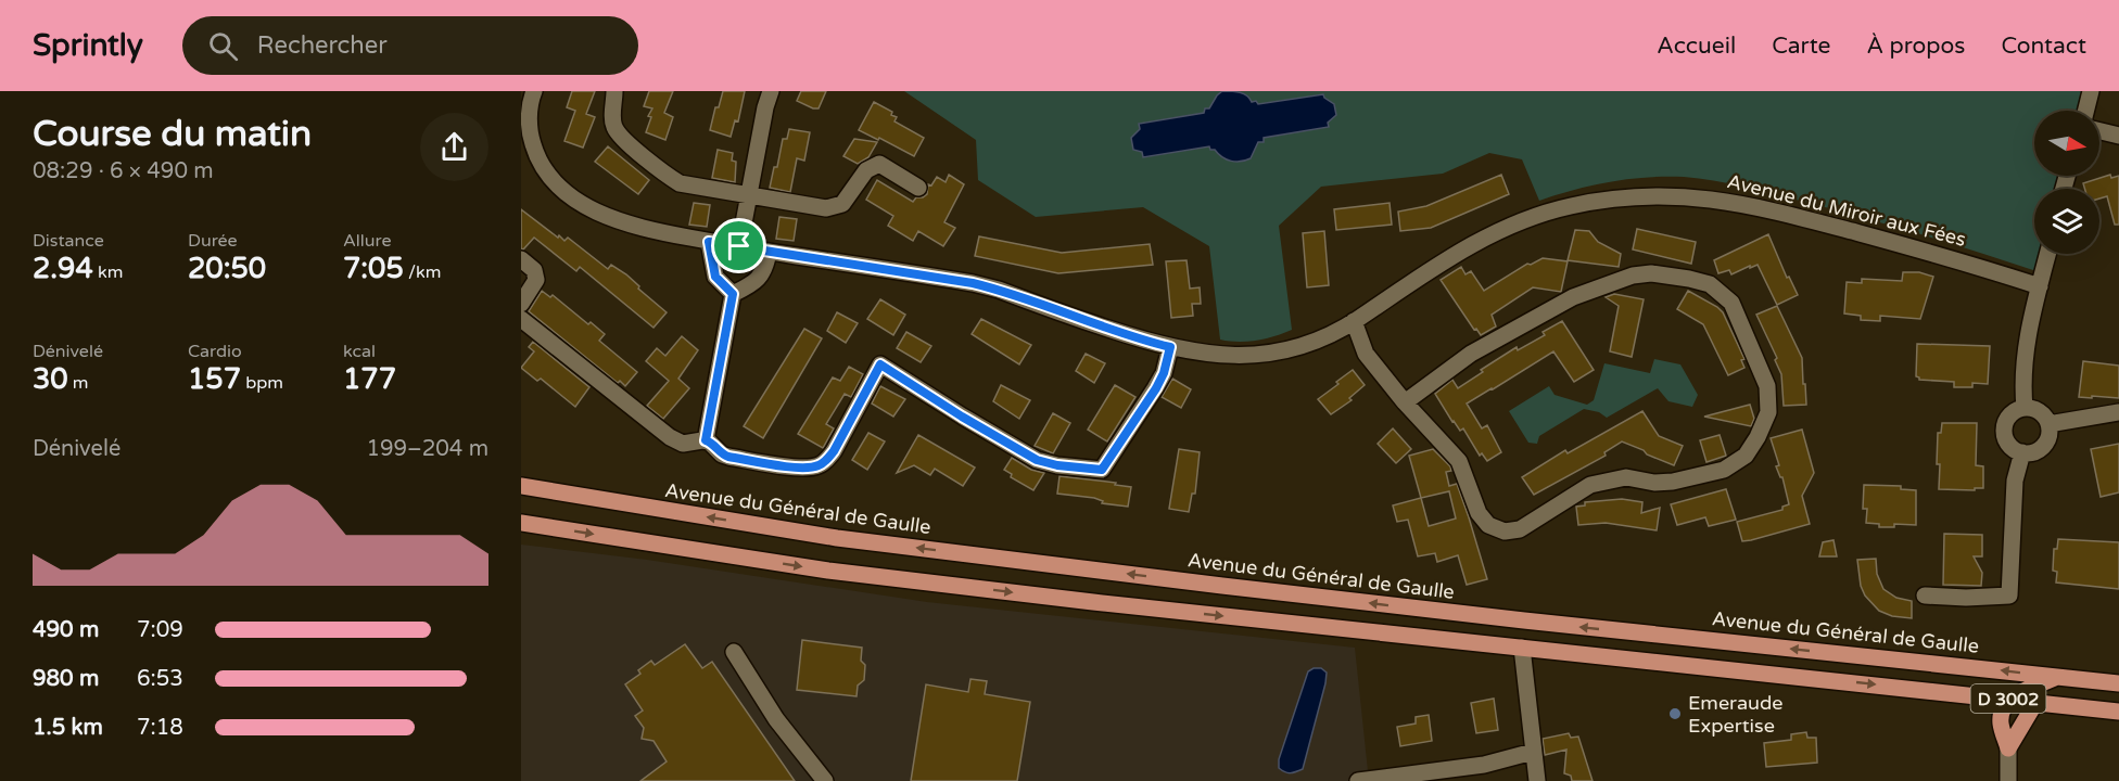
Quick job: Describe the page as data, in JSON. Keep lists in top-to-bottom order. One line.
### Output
{"streets":{"main road":["Avenue du Général de Gaulle","D 3002"],"street":["Avenue du Miroir aux Fées"]},"crossings":[["Avenue du Général de Gaulle","D 3002"]],"places":["Emeraude Expertise"],"north":"right","page":{"header":"Sprintly","search":"Rechercher","nav":["Accueil","Carte","À propos","Contact"],"heading":["Course du matin","08:29 · 6 × 490 m"],"stats":[["Distance","2.94 km"],["Durée","20:50"],["Allure","7:05 /km"],["Dénivelé","30 m"],["Cardio","157 bpm"],["kcal","177"]],"chart":["Dénivelé","199–204 m"],"list":[{"name":"490 m","note":"7:09"},{"name":"980 m","note":"6:53"},{"name":"1.5 km","note":"7:18"}]}}
